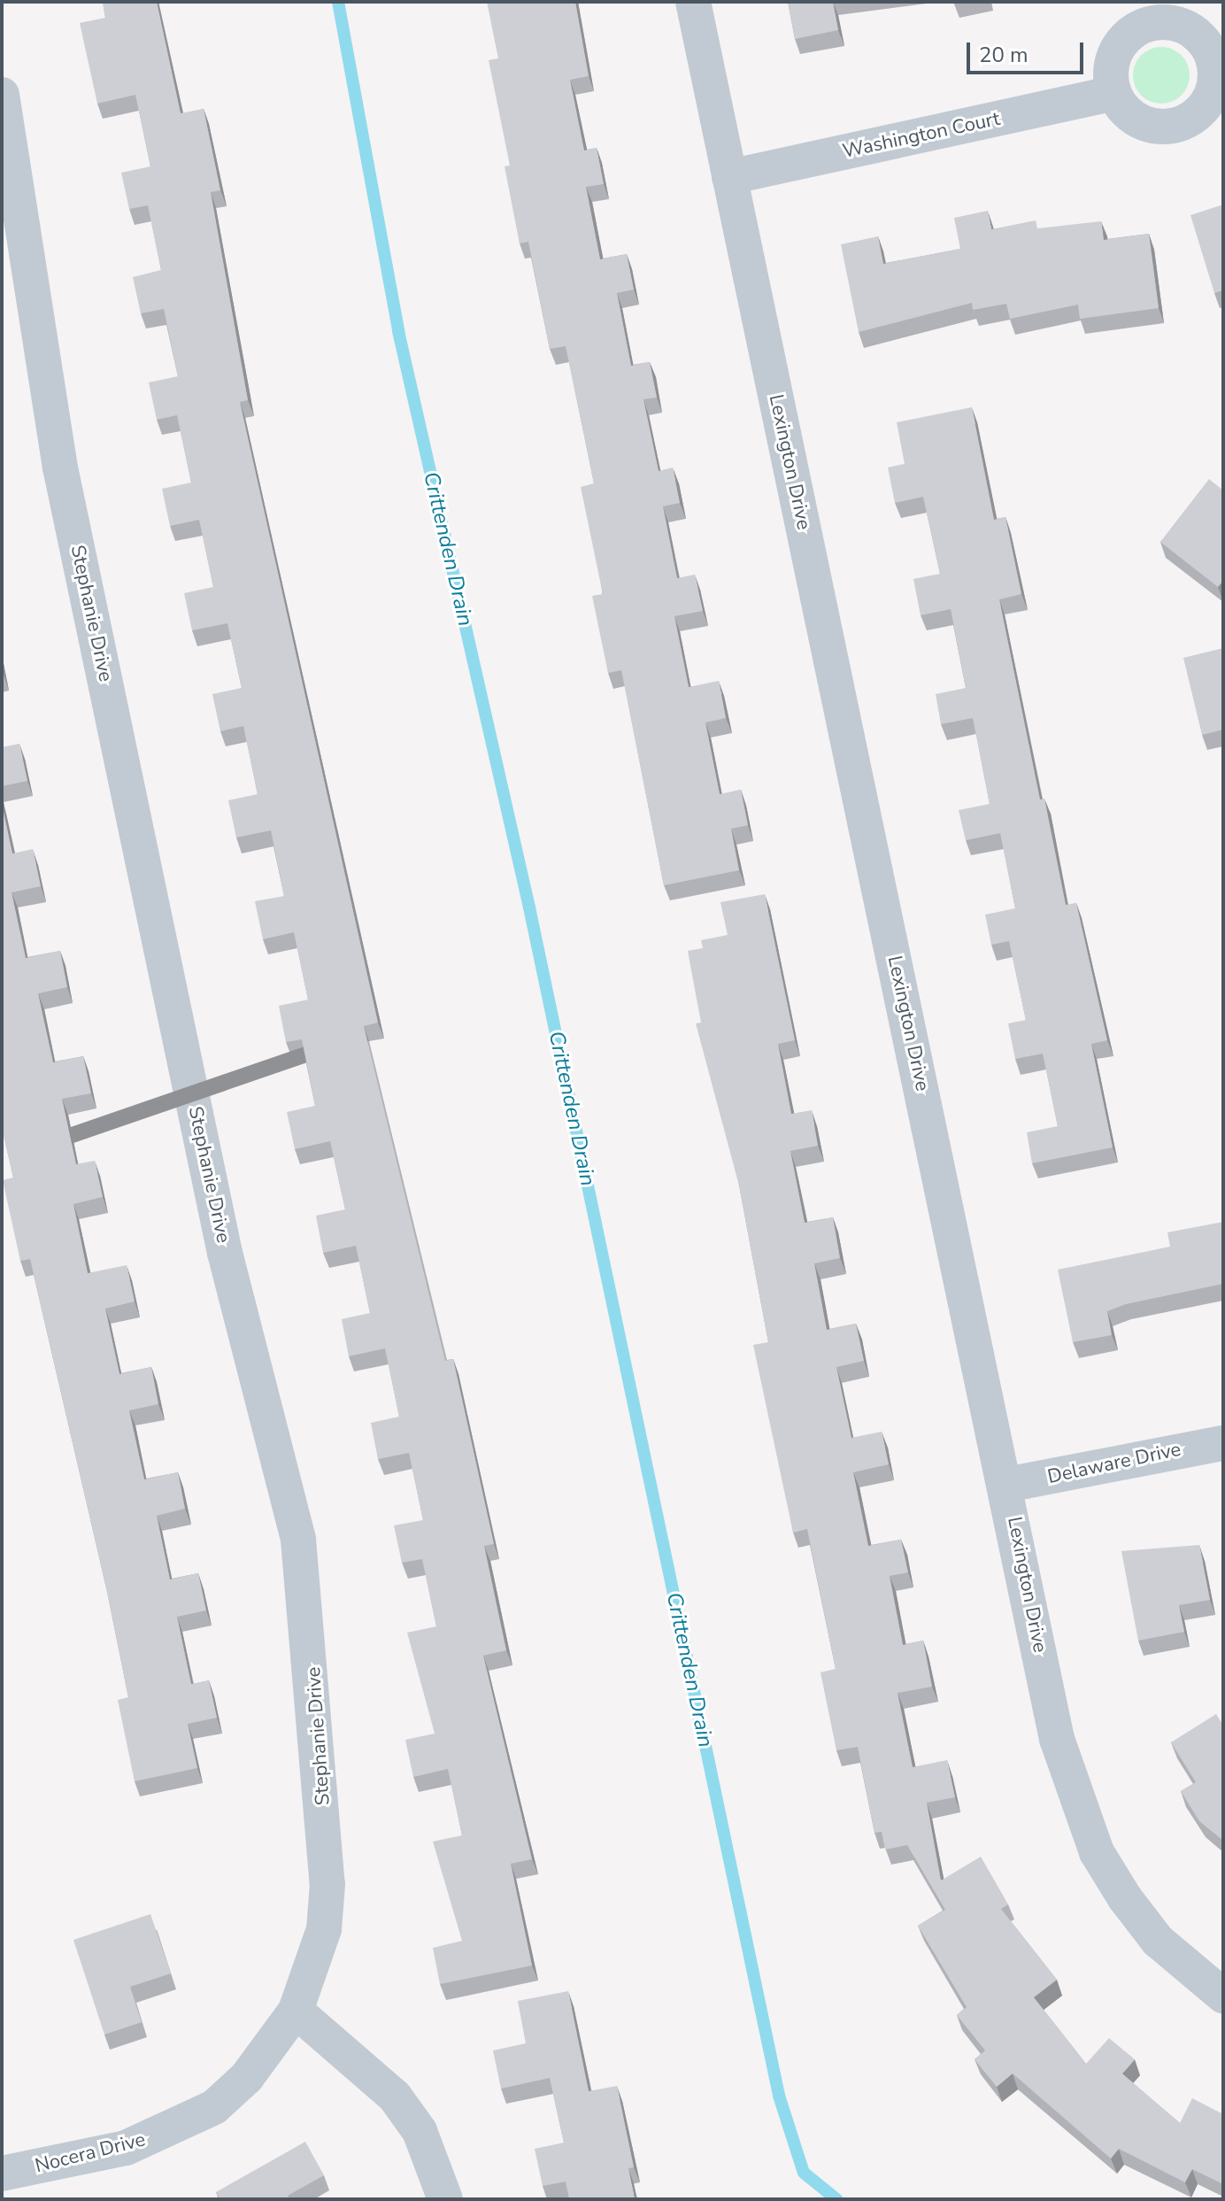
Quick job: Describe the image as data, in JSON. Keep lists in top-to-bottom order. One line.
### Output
{"streets":{"street":["Washington Court","Lexington Drive","Stephanie Drive","Delaware Drive","Nocera Drive"]},"crossings":[["Washington Court","Lexington Drive"],["Lexington Drive","Delaware Drive"],["Stephanie Drive","Nocera Drive"]],"water":["Crittenden Drain"],"scale_bar":"20 m"}
